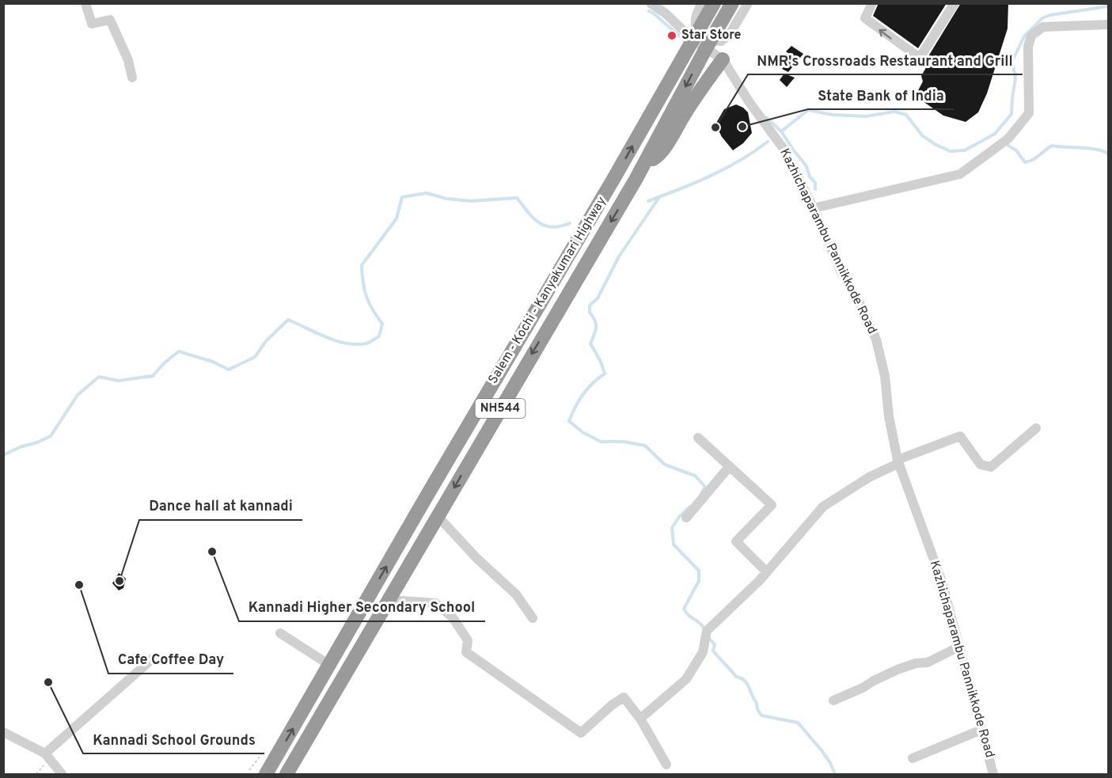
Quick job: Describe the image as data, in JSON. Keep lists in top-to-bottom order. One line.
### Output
{"streets":{"highway":["Salem - Kochi - Kanyakumari Highway","NH544"],"street":["Kazhichaparambu Pannikkode Road"]},"crossings":[["Kazhichaparambu Pannikkode Road","Salem - Kochi - Kanyakumari Highway"]],"places":["Star Store","State Bank of India","NMR's Crossroads Restaurant and Grill","Kannadi Higher Secondary School","Dance hall at kannadi","Cafe Coffee Day","Kannadi School Grounds"]}
